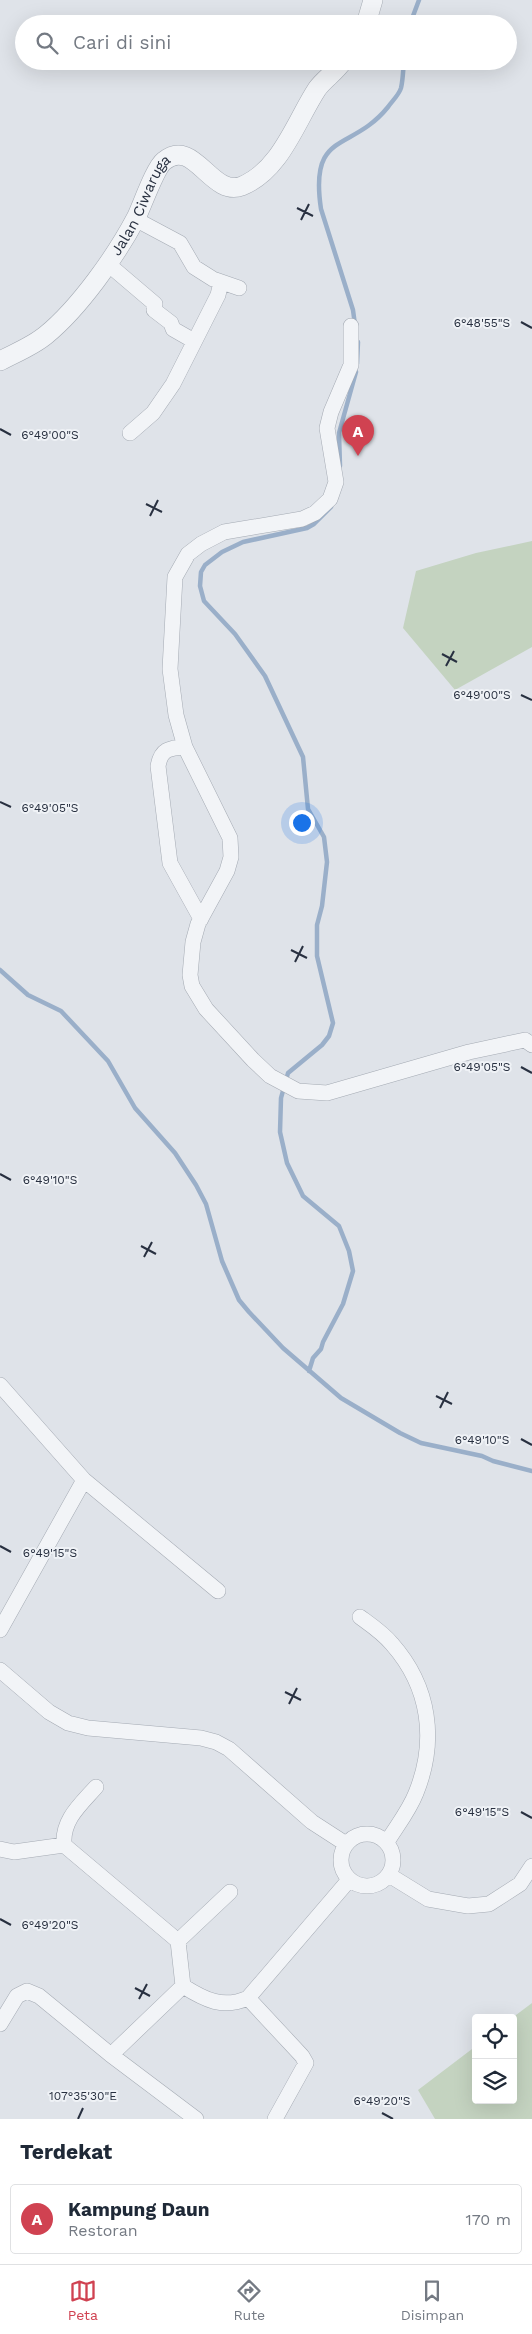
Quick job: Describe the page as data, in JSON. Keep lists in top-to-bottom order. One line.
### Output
{"streets":{"street":["Jalan Ciwaruga"]},"page":{"search":"Cari di sini","pins":"A","heading":"Terdekat","list":[{"mark":"A","name":"Kampung Daun","note":"Restoran","value":"170 m"}],"nav":["Peta","Rute","Disimpan"]},"coordinates":["6°48'55\"S","6°49'00\"S","6°49'05\"S","6°49'10\"S","6°49'15\"S","6°49'20\"S","107°35'30\"E"]}
